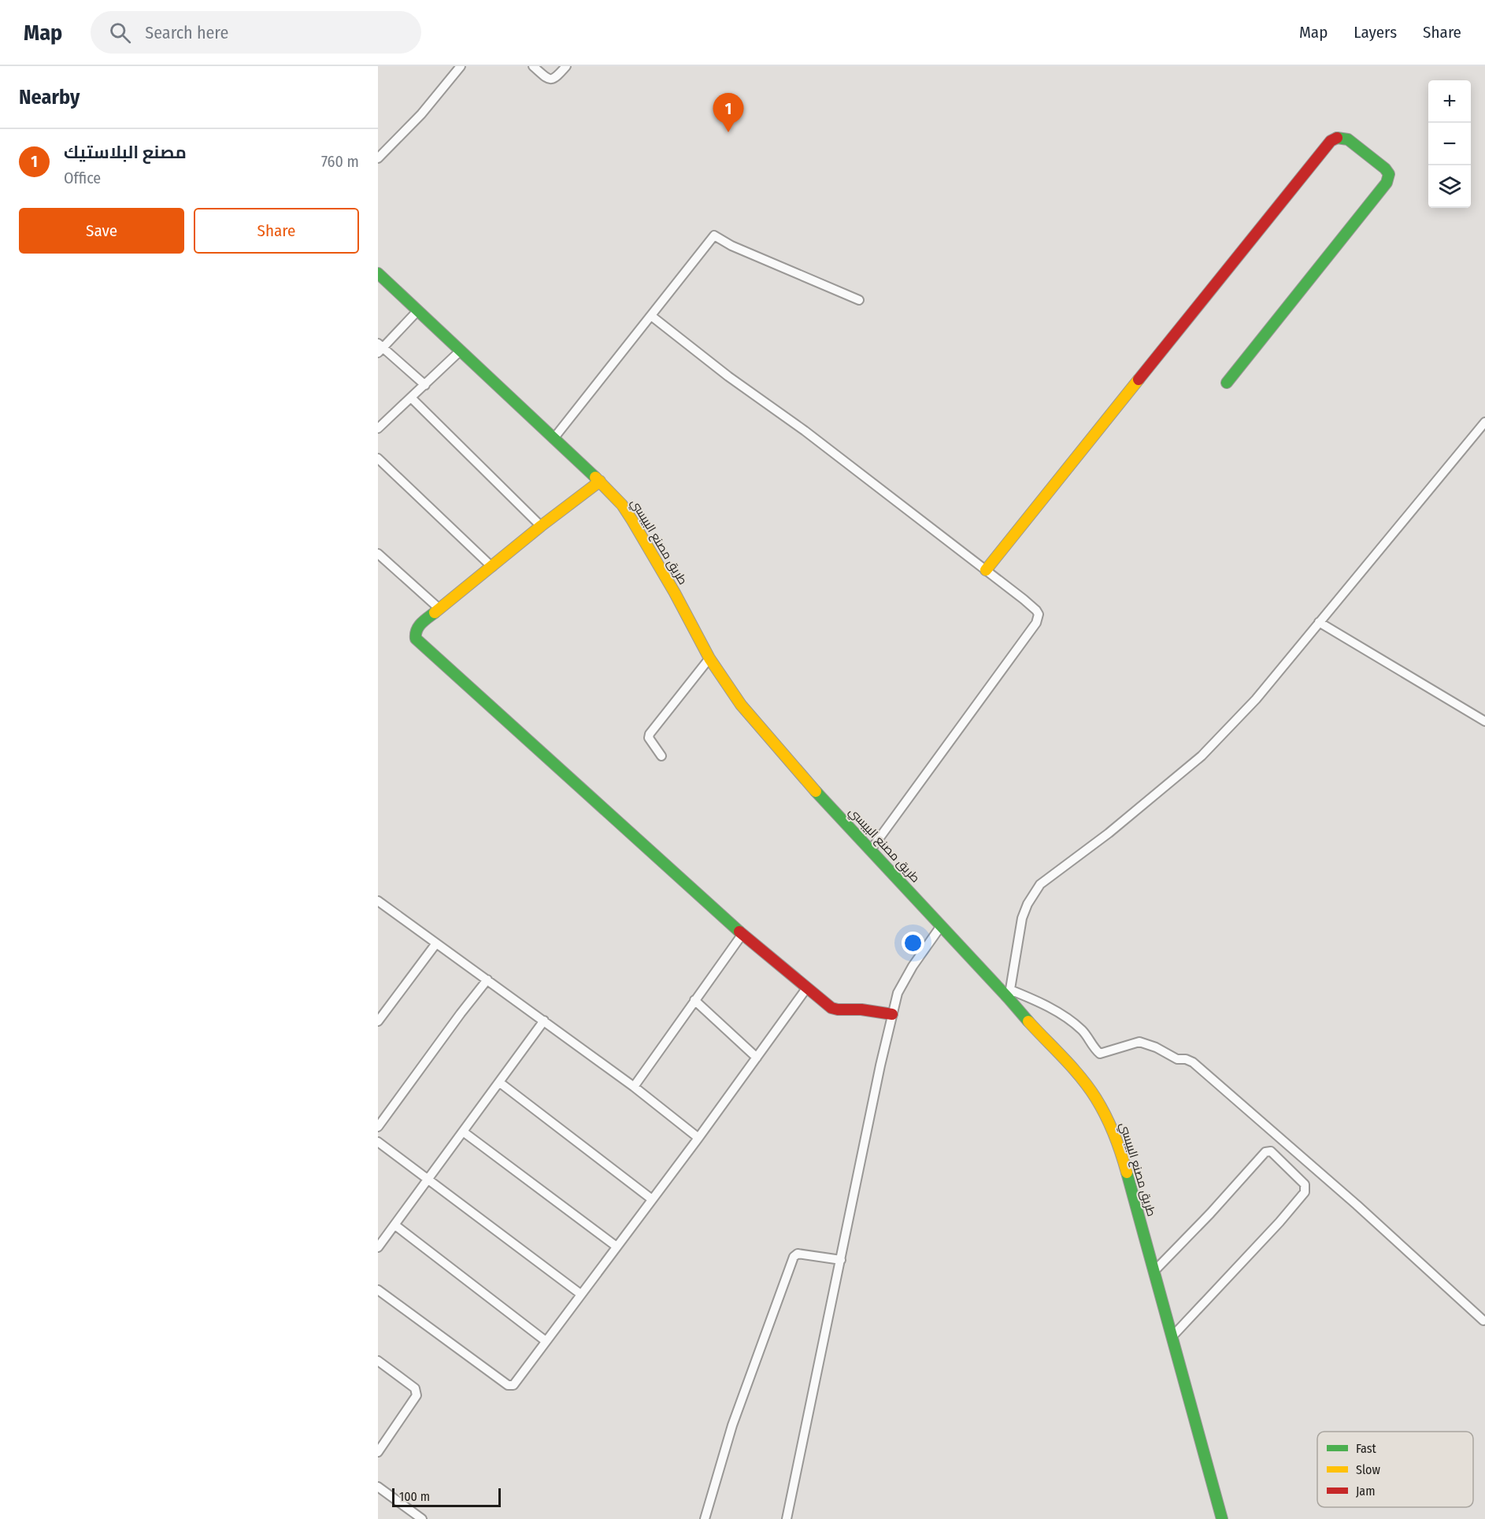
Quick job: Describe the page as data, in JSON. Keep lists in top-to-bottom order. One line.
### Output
{"streets":{"street":["طريق مصنع البيبسي"]},"legend":["Fast","Slow","Jam"],"scale_bar":"100 m","page":{"header":"Map","search":"Search here","nav":["Map","Layers","Share"],"heading":"Nearby","map_buttons":["+","−"],"pins":"1","list":[{"mark":"1","name":"مصنع البلاستيك","note":"Office","value":"760 m"}],"buttons":["Save","Share"],"scale":"100 m"}}
